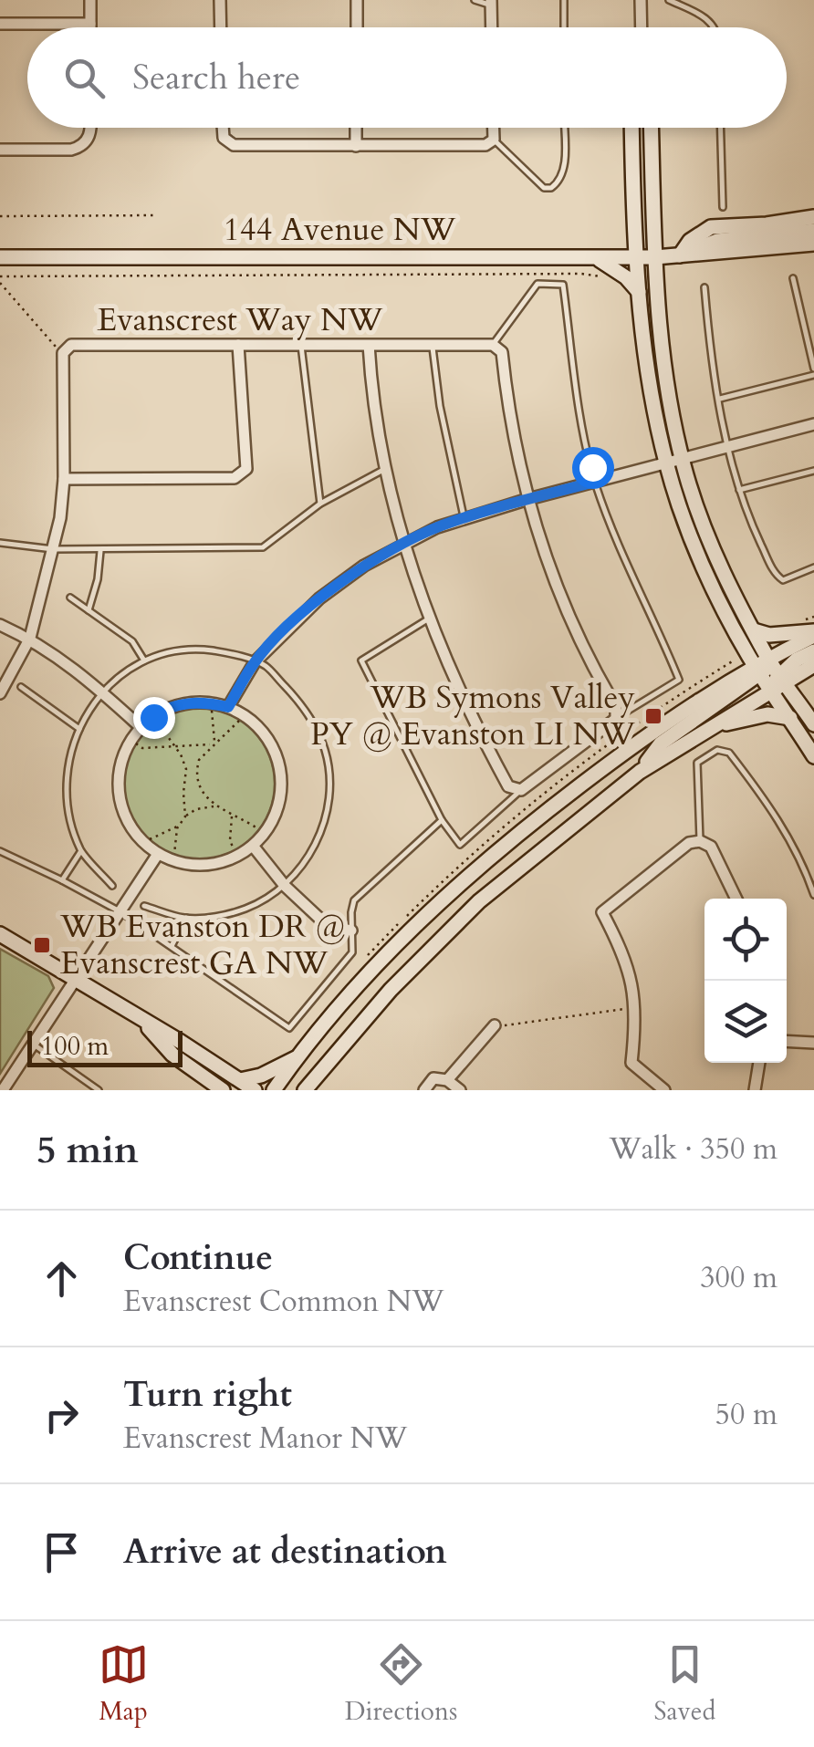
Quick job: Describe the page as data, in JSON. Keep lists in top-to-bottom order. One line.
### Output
{"streets":{"main road":["144 Avenue NW"],"street":["Evanscrest Way NW"]},"places":{"transit":["WB Symons Valley PY @ Evanston LI NW","WB Evanston DR @ Evanscrest GA NW"]},"scale_bar":"100 m","page":{"search":"Search here","scale":"100 m","heading":["5 min","Walk · 350 m"],"list":[["Continue","Evanscrest Common NW","300 m"],["Turn right","Evanscrest Manor NW","50 m"],"Arrive at destination"],"nav":["Map","Directions","Saved"]}}
